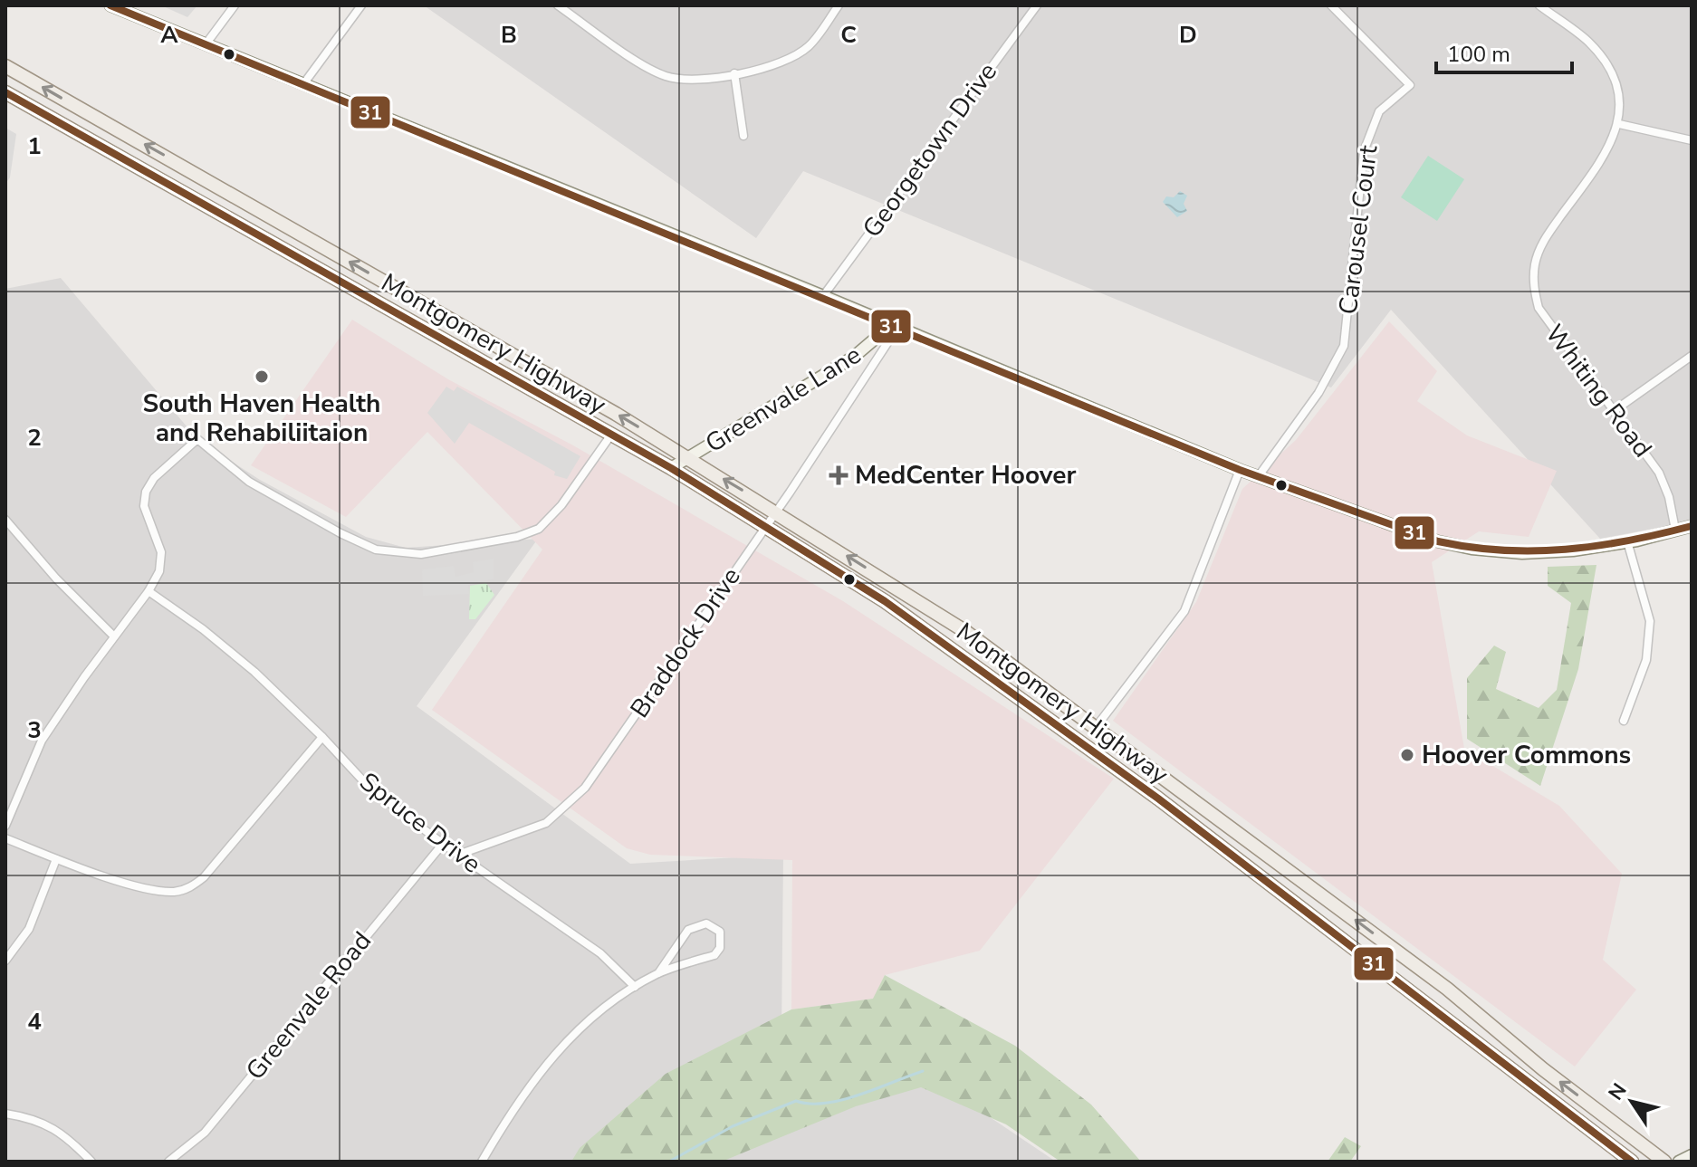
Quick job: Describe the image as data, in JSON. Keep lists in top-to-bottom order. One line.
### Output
{"streets":{"main road":["Montgomery Highway"],"street":["Georgetown Drive","Carousel Court","Whiting Road","Greenvale Lane","Braddock Drive","Spruce Drive","Greenvale Road"]},"crossings":[["Montgomery Highway","Greenvale Lane"],["Montgomery Highway","Braddock Drive"],["Greenvale Lane","Braddock Drive"],["Braddock Drive","Spruce Drive"],["Spruce Drive","Greenvale Road"]],"places":{"other":["South Haven Health and Rehabiliitaion","Hoover Commons"],"health":["MedCenter Hoover"]},"lines":["transit line 31"],"scale_bar":"100 m","north":"top left","grid":{"columns":["A","B","C","D"],"rows":["1","2","3","4"]}}
